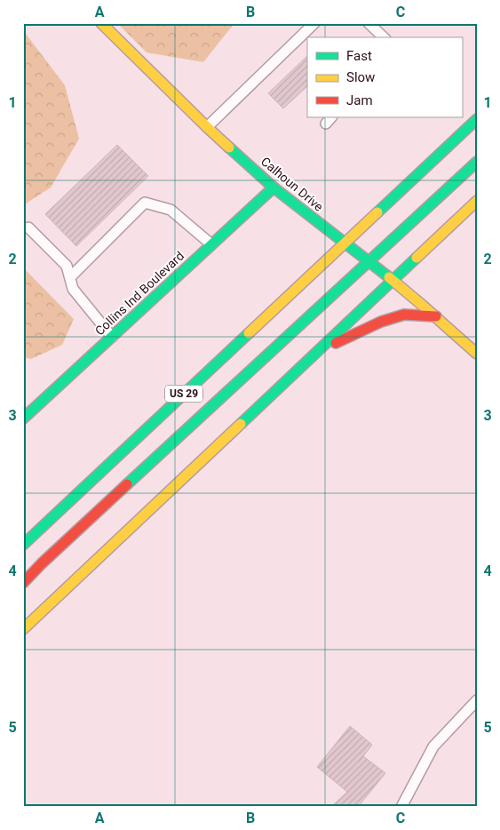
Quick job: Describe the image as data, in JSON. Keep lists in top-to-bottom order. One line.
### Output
{"streets":{"main road":["Calhoun Drive","Collins Ind Boulevard","US 29"]},"crossings":[["Calhoun Drive","Collins Ind Boulevard"],["Calhoun Drive","US 29"]],"legend":["Fast","Slow","Jam"],"grid":{"columns":["A","B","C"],"rows":["1","2","3","4","5"]}}
